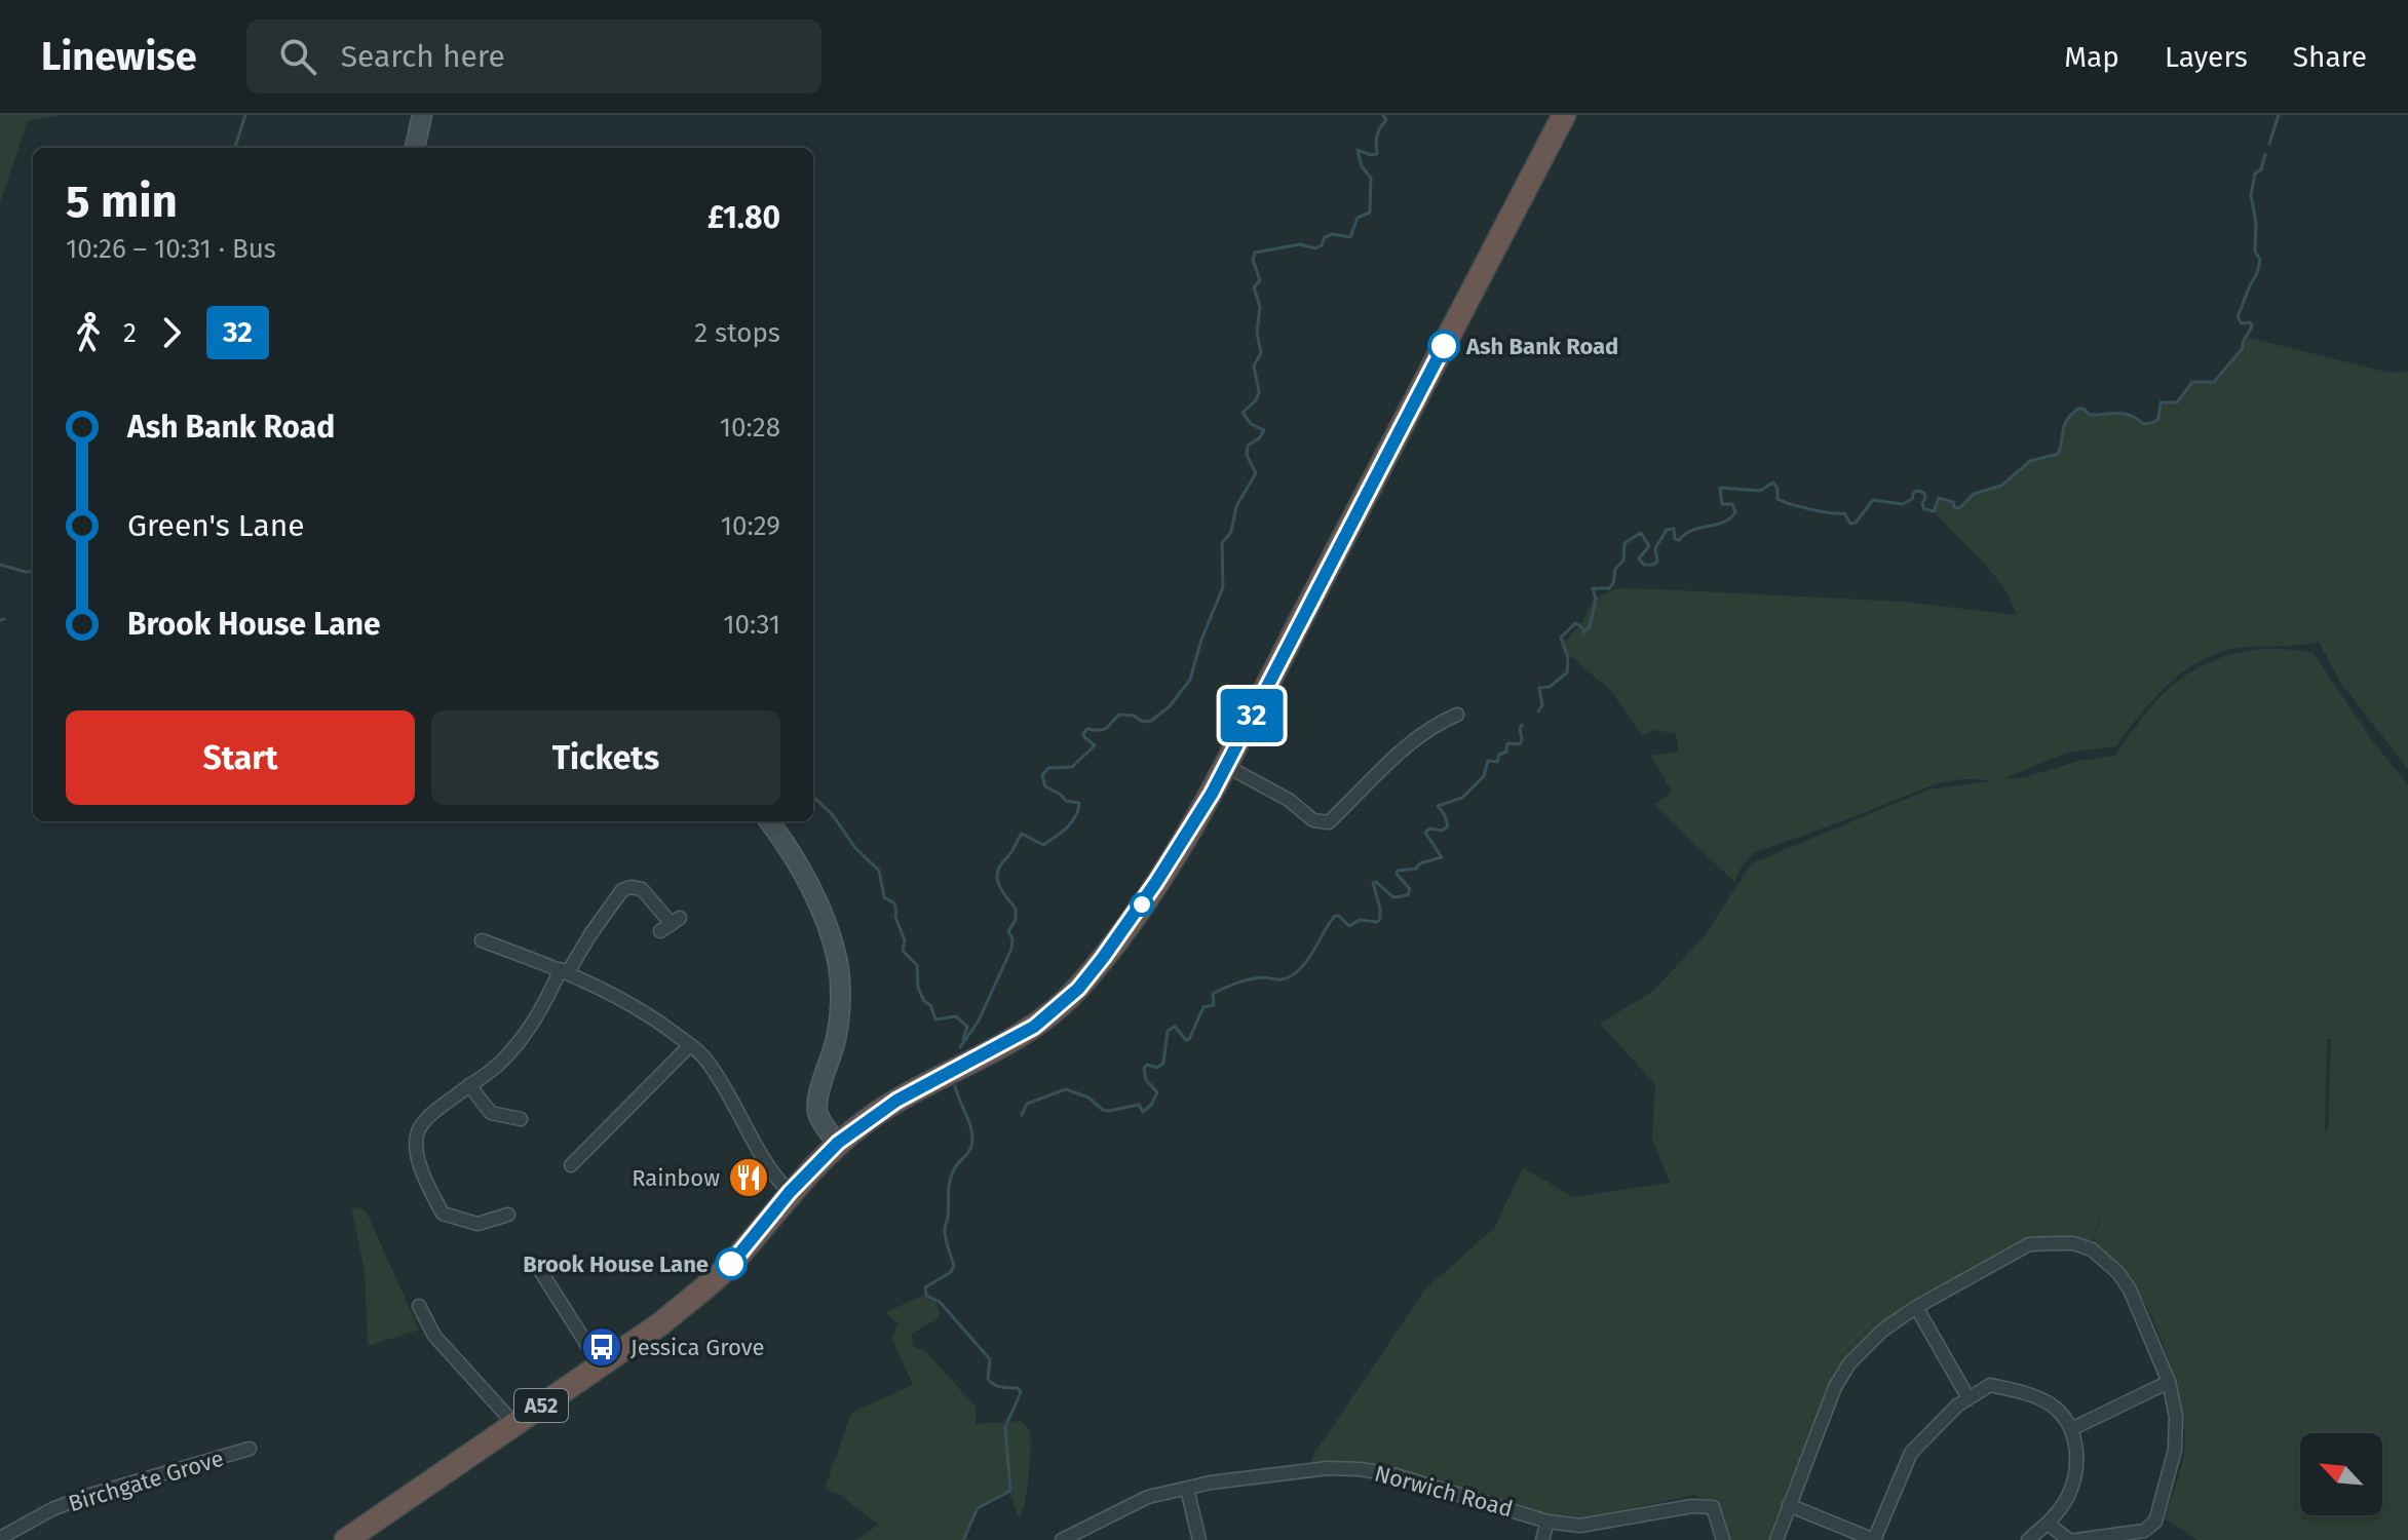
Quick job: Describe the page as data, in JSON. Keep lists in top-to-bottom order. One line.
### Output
{"streets":{"highway":["A52"],"street":["Birchgate Grove","Norwich Road"]},"places":{"other":["Ash Bank Road","Brook House Lane"],"restaurant":["Rainbow"],"bus stop":["Jessica Grove"]},"lines":["bus line 32"],"north":"top left","page":{"header":"Linewise","search":"Search here","nav":["Map","Layers","Share"],"on_map":"32","heading":["5 min","10:26 – 10:31 · Bus","£1.80"],"legs":["2","32","2 stops"],"list":[{"name":"Ash Bank Road","value":"10:28"},{"name":"Green's Lane","value":"10:29"},{"name":"Brook House Lane","value":"10:31"}],"buttons":["Start","Tickets"]}}
